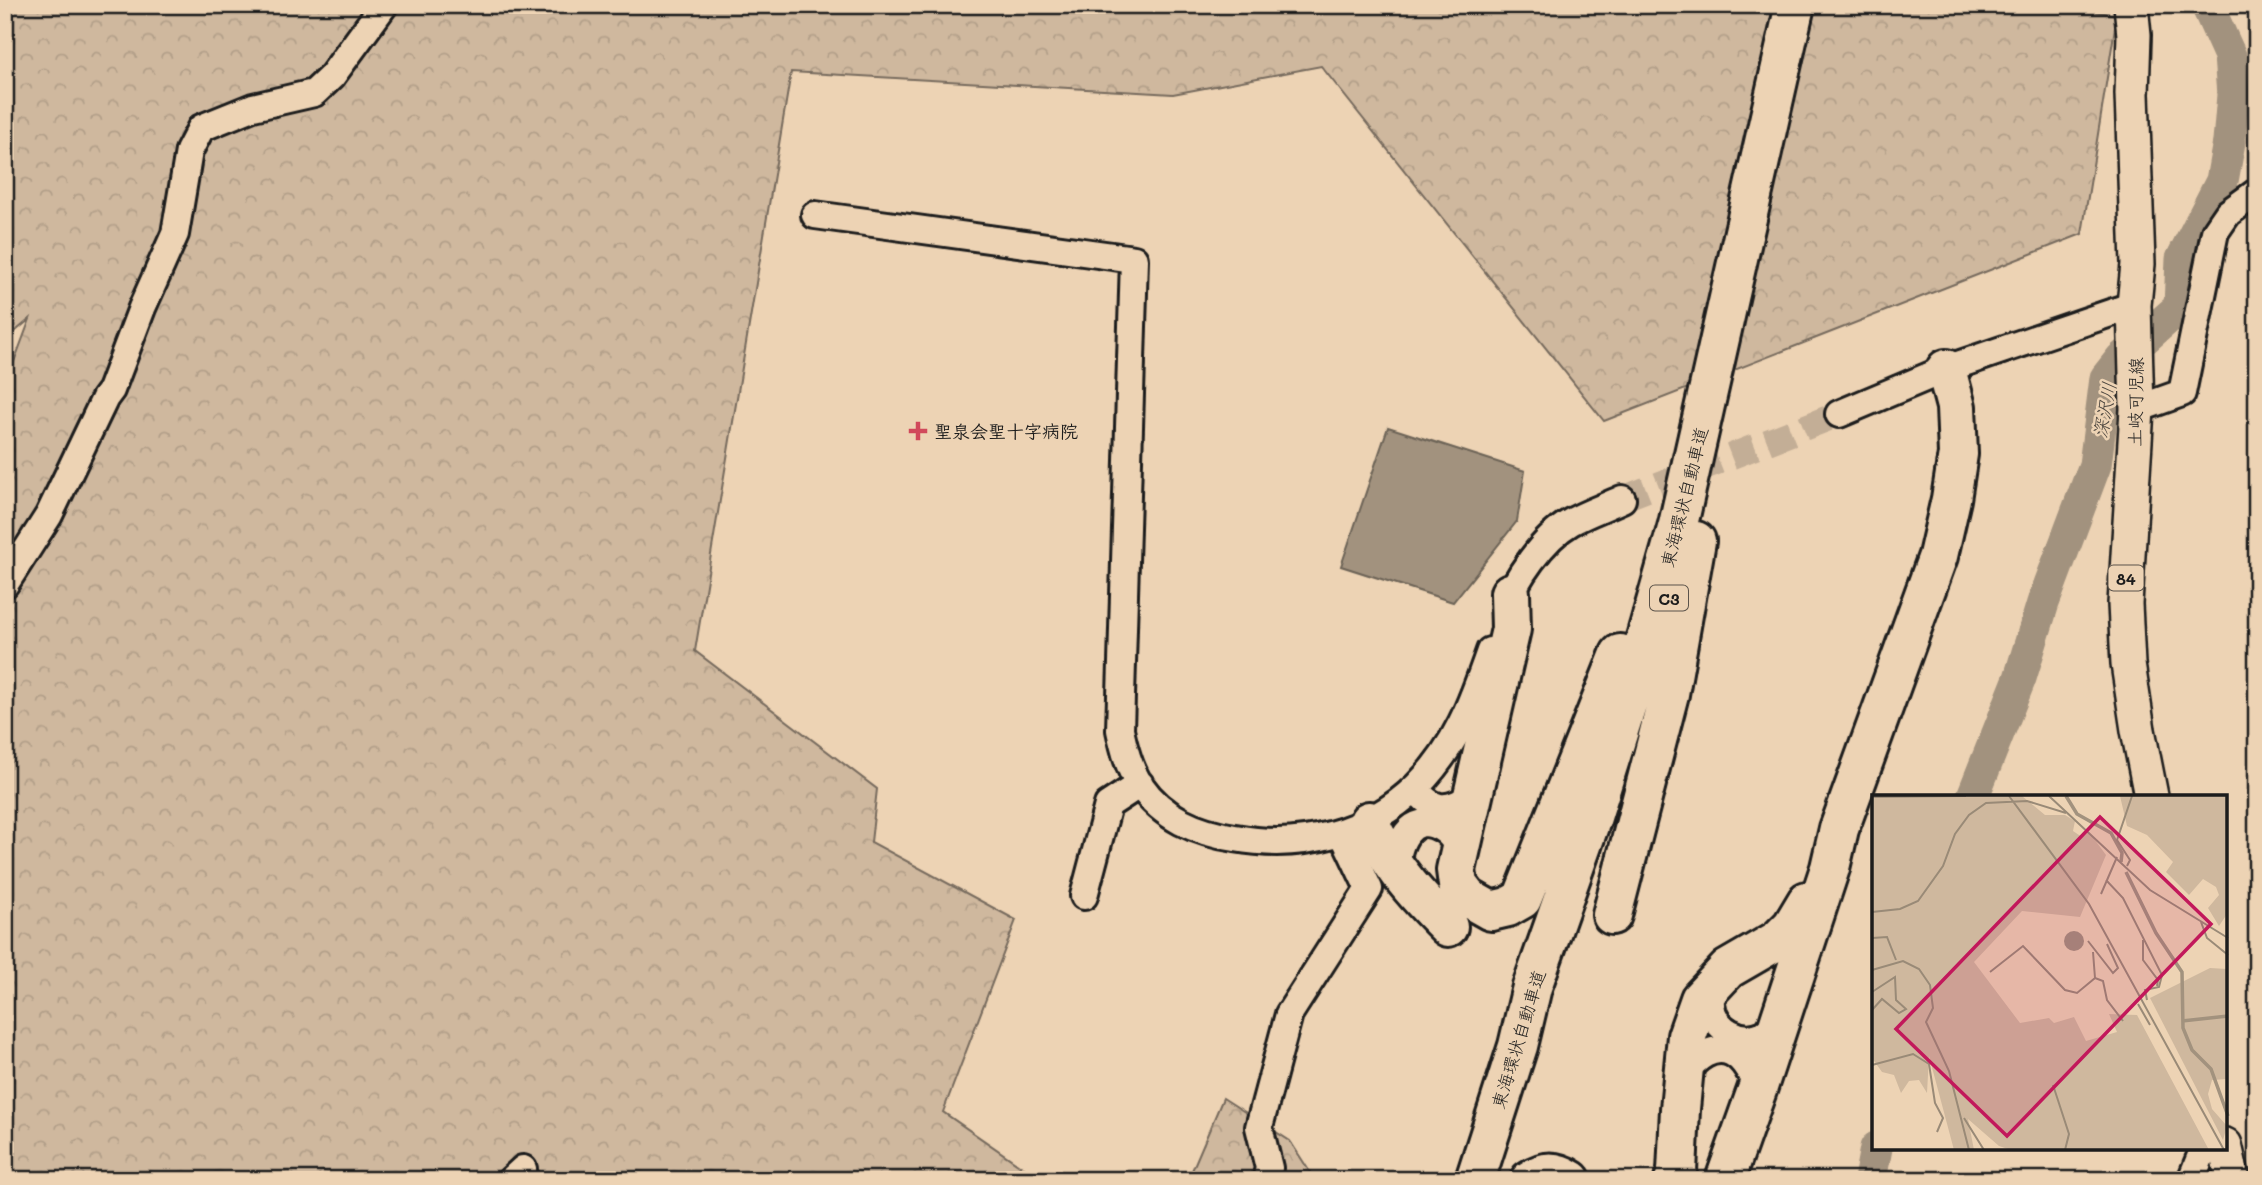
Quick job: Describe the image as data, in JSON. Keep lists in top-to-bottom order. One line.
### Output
{"streets":{"highway":["東海環状自動車道","C3"],"main road":["土岐可児線","84"]},"water":["深沢川"],"places":{"health":["聖泉会聖十字病院"]}}
